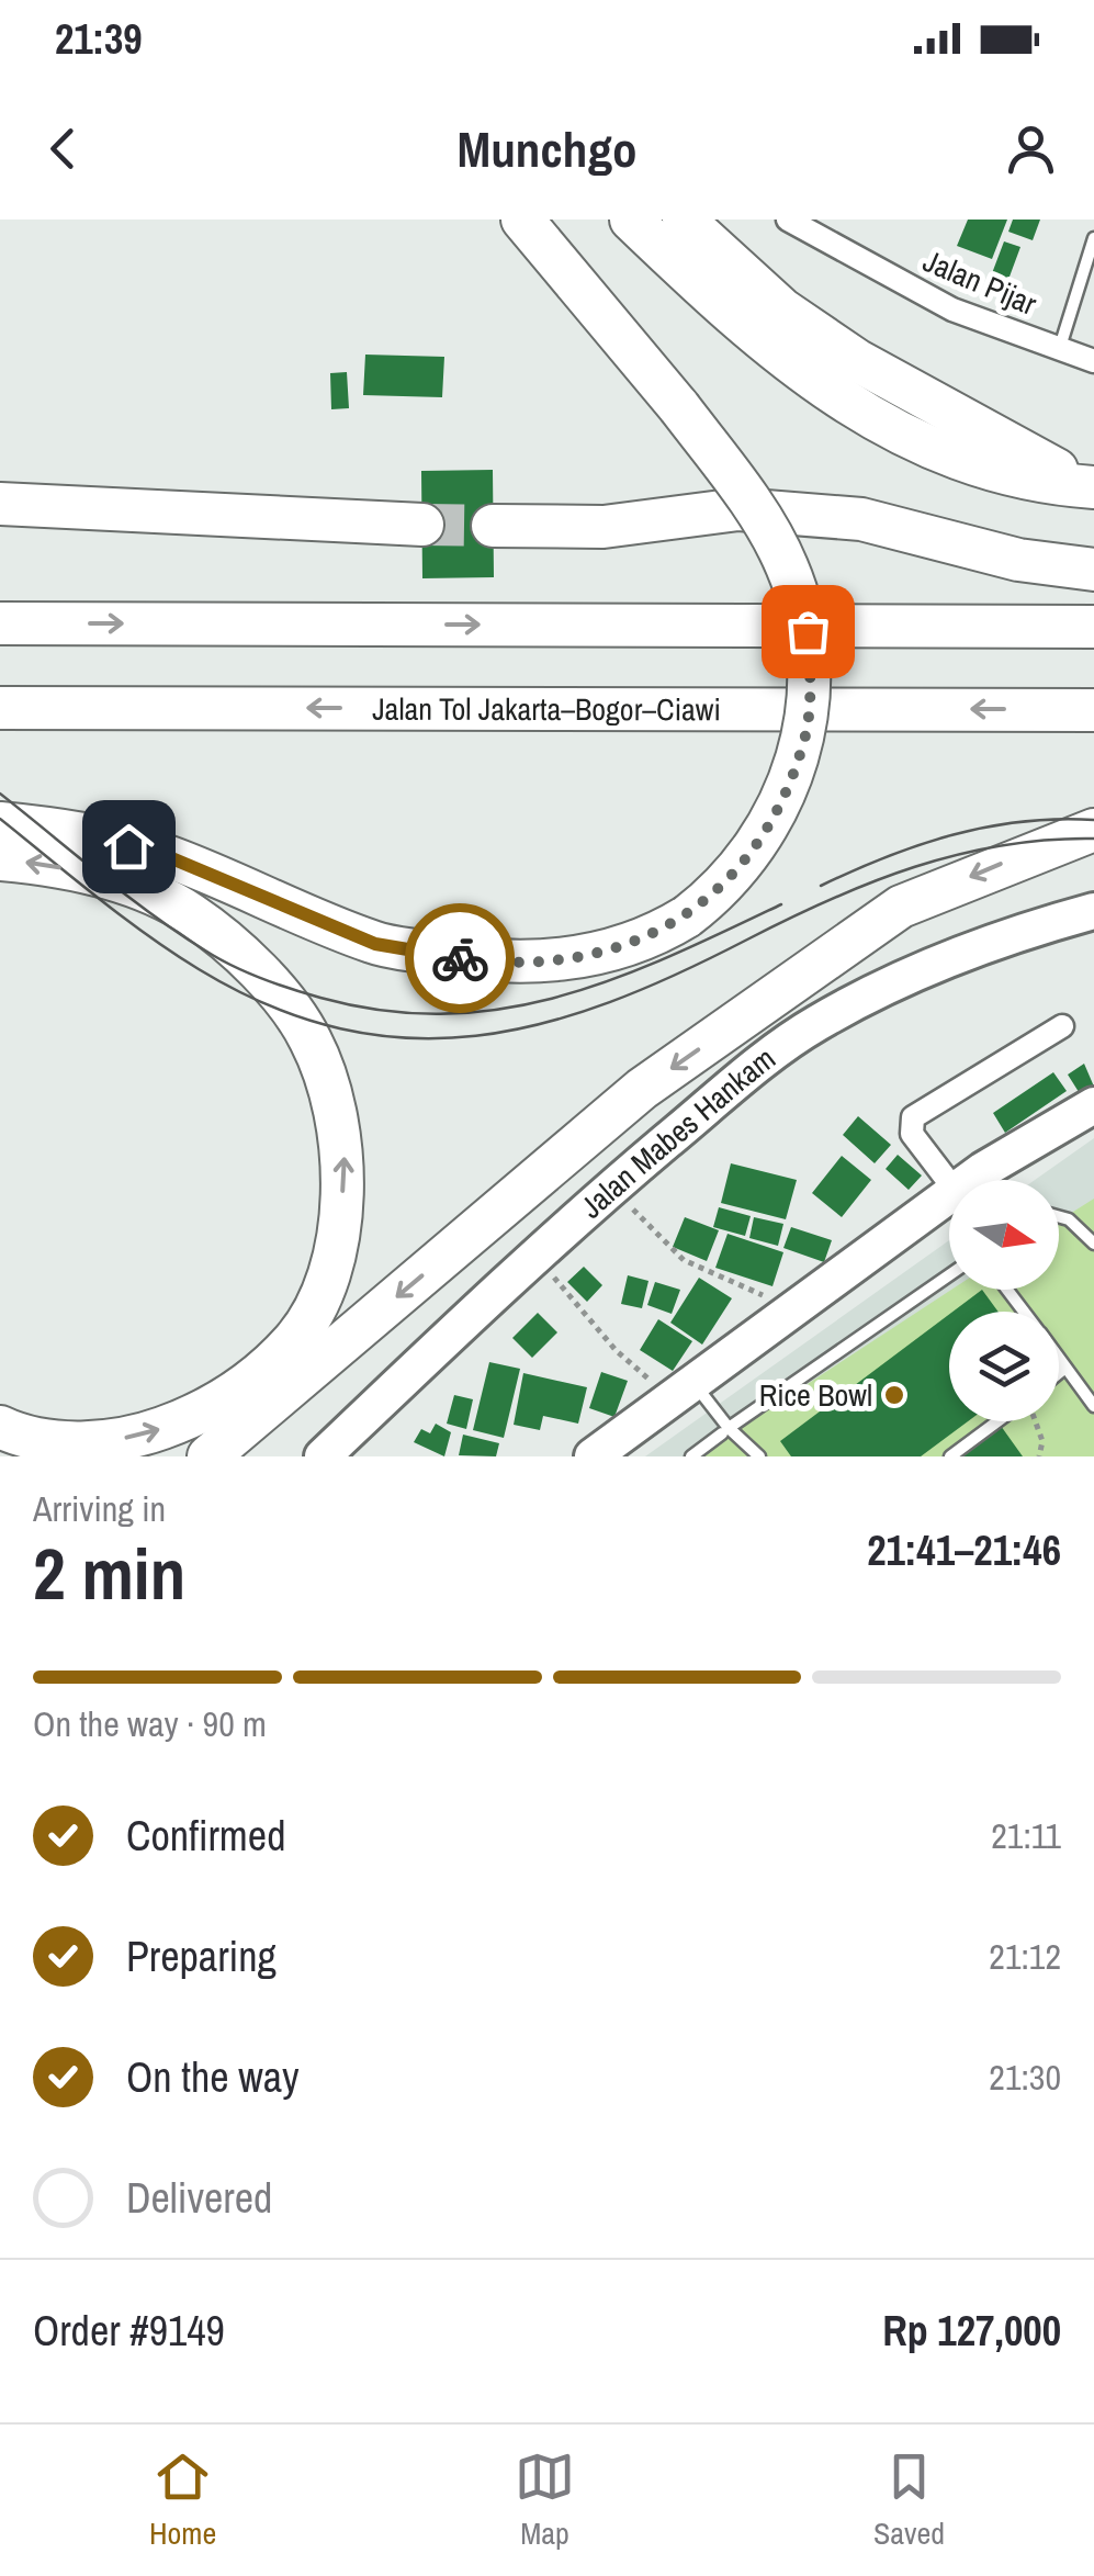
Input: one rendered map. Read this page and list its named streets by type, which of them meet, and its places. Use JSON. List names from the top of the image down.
{
  "streets": {
    "highway": ["Jalan Tol Jakarta–Bogor–Ciawi"],
    "main road": ["Jalan Mabes Hankam"],
    "street": ["Jalan Pijar"]
  },
  "places": ["Rice Bowl"],
  "north": "right",
  "page": {
    "status": "21:39",
    "header": "Munchgo",
    "heading": ["2 min", "Arriving in", "21:41–21:46"],
    "panel": ["Order #9149", "Rp 127,000"],
    "bar": "On the way · 90 m",
    "list": [
      ["Confirmed", "21:11"],
      ["Preparing", "21:12"],
      ["On the way", "21:30"],
      "Delivered"
    ],
    "tabs": ["Home", "Map", "Saved"]
  }
}
